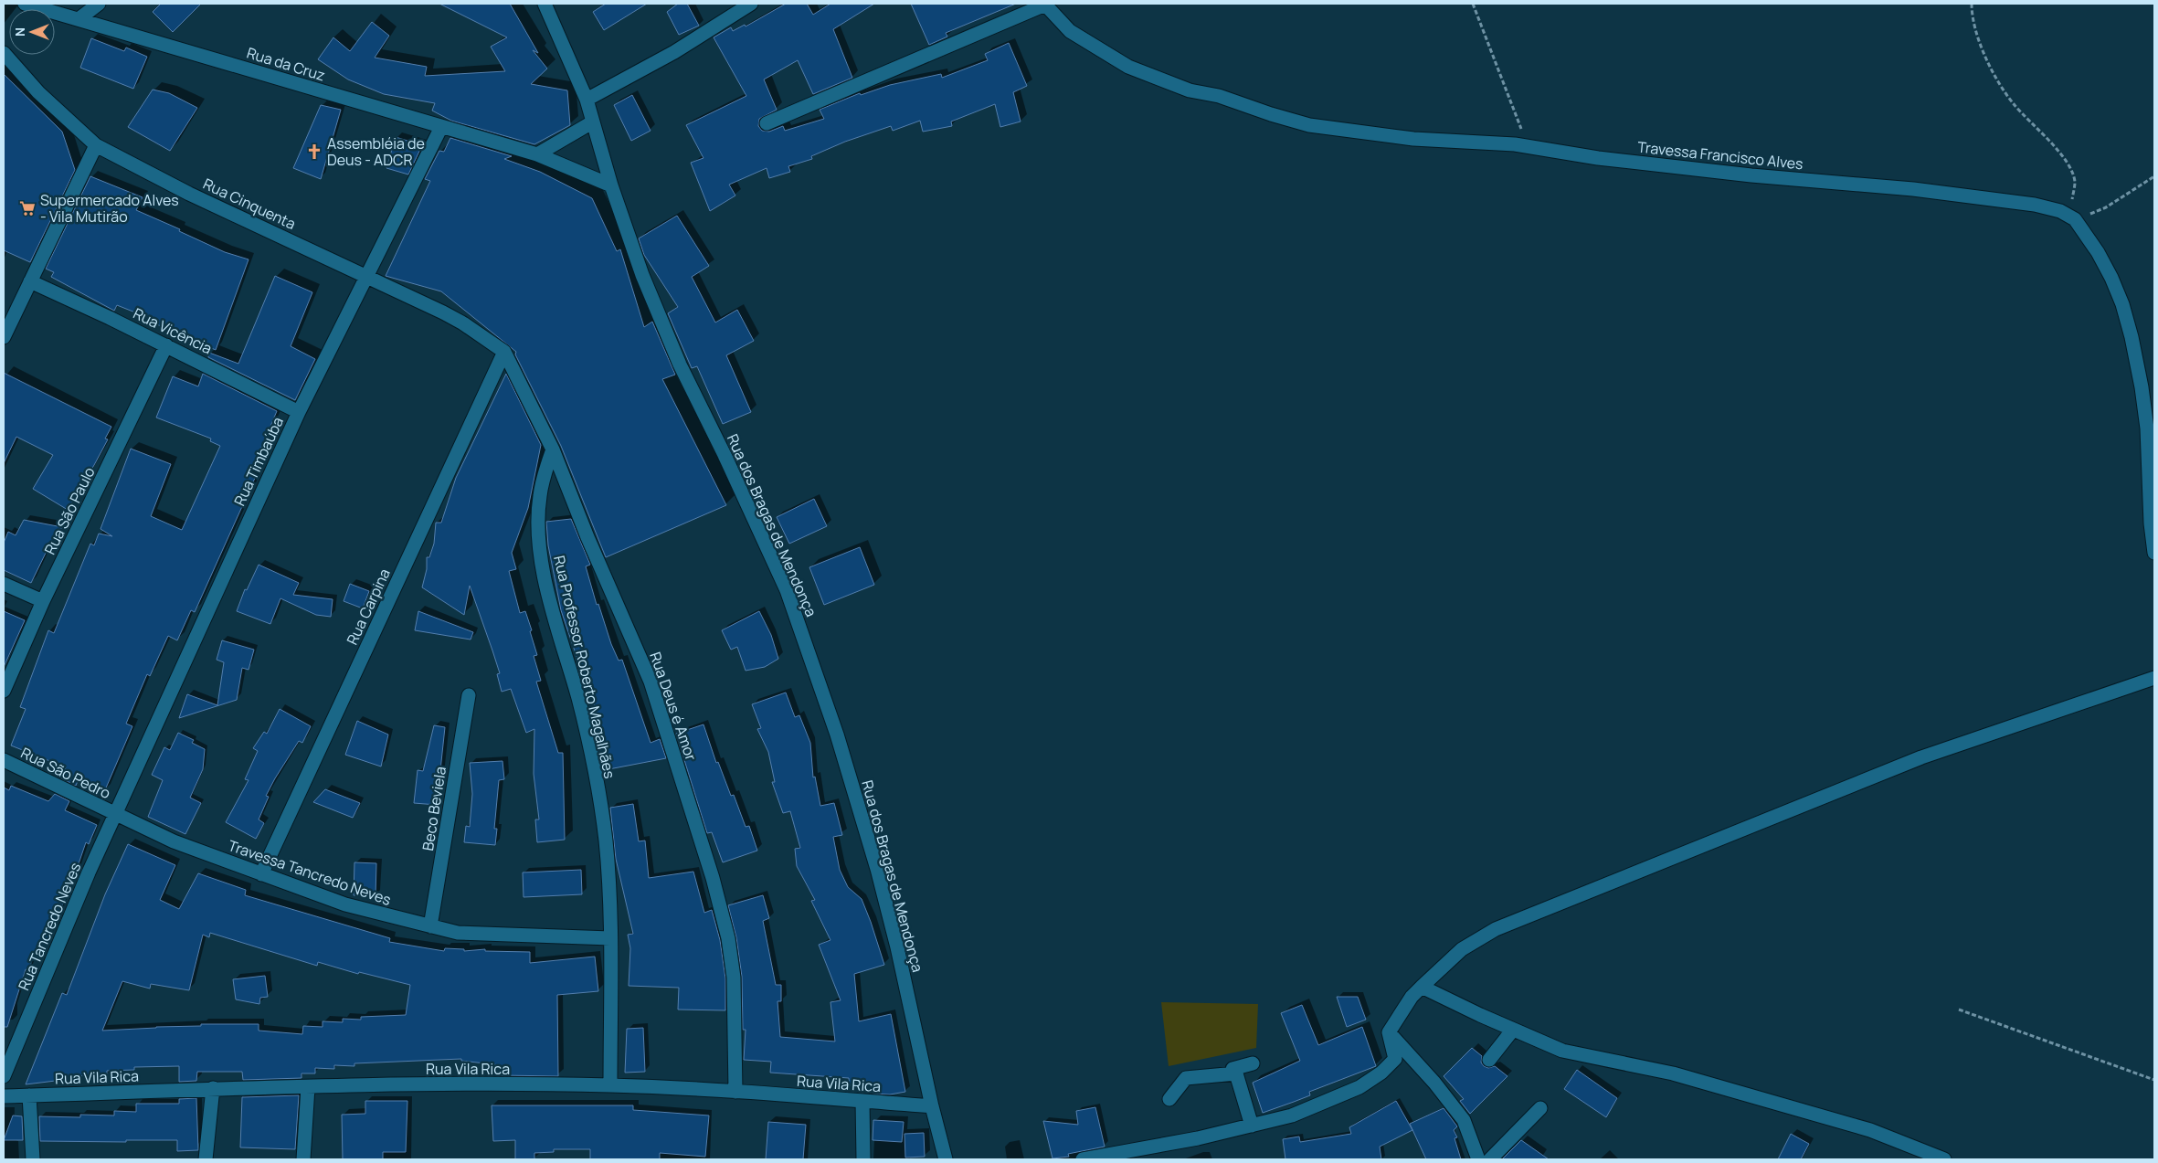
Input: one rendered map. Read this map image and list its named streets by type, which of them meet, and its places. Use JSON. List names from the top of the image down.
{
  "streets": {
    "street": [
      "Rua da Cruz",
      "Travessa Francisco Alves",
      "Rua Cinquenta",
      "Rua Vicência",
      "Rua Timbaúba",
      "Rua São Paulo",
      "Rua dos Bragas de Mendonça",
      "Rua Carpina",
      "Rua Professor Roberto Magalhães",
      "Rua Deus é Amor",
      "Rua São Pedro",
      "Beco Beviela",
      "Travessa Tancredo Neves",
      "Rua Tancredo Neves",
      "Rua Vila Rica"
    ]
  },
  "crossings": [
    ["Rua da Cruz", "Rua Timbaúba"],
    ["Rua da Cruz", "Rua dos Bragas de Mendonça"],
    ["Rua Cinquenta", "Rua Timbaúba"],
    ["Rua Cinquenta", "Rua Carpina"],
    ["Rua Cinquenta", "Rua Deus é Amor"],
    ["Rua Vicência", "Rua Timbaúba"],
    ["Rua Vicência", "Rua São Paulo"],
    ["Rua Timbaúba", "Rua São Pedro"],
    ["Rua Timbaúba", "Travessa Tancredo Neves"],
    ["Rua Timbaúba", "Rua Tancredo Neves"],
    ["Rua dos Bragas de Mendonça", "Rua Vila Rica"],
    ["Rua Carpina", "Rua Deus é Amor"],
    ["Rua Carpina", "Travessa Tancredo Neves"],
    ["Rua Professor Roberto Magalhães", "Rua Deus é Amor"],
    ["Rua Professor Roberto Magalhães", "Travessa Tancredo Neves"],
    ["Rua Professor Roberto Magalhães", "Rua Vila Rica"],
    ["Rua Deus é Amor", "Rua Vila Rica"],
    ["Rua São Pedro", "Travessa Tancredo Neves"],
    ["Rua São Pedro", "Rua Tancredo Neves"],
    ["Beco Beviela", "Travessa Tancredo Neves"],
    ["Travessa Tancredo Neves", "Rua Tancredo Neves"]
  ],
  "places": {
    "church": ["Assembléia de Deus - ADCR"],
    "supermarket": ["Supermercado Alves - Vila Mutirão"]
  },
  "north": "left"
}
